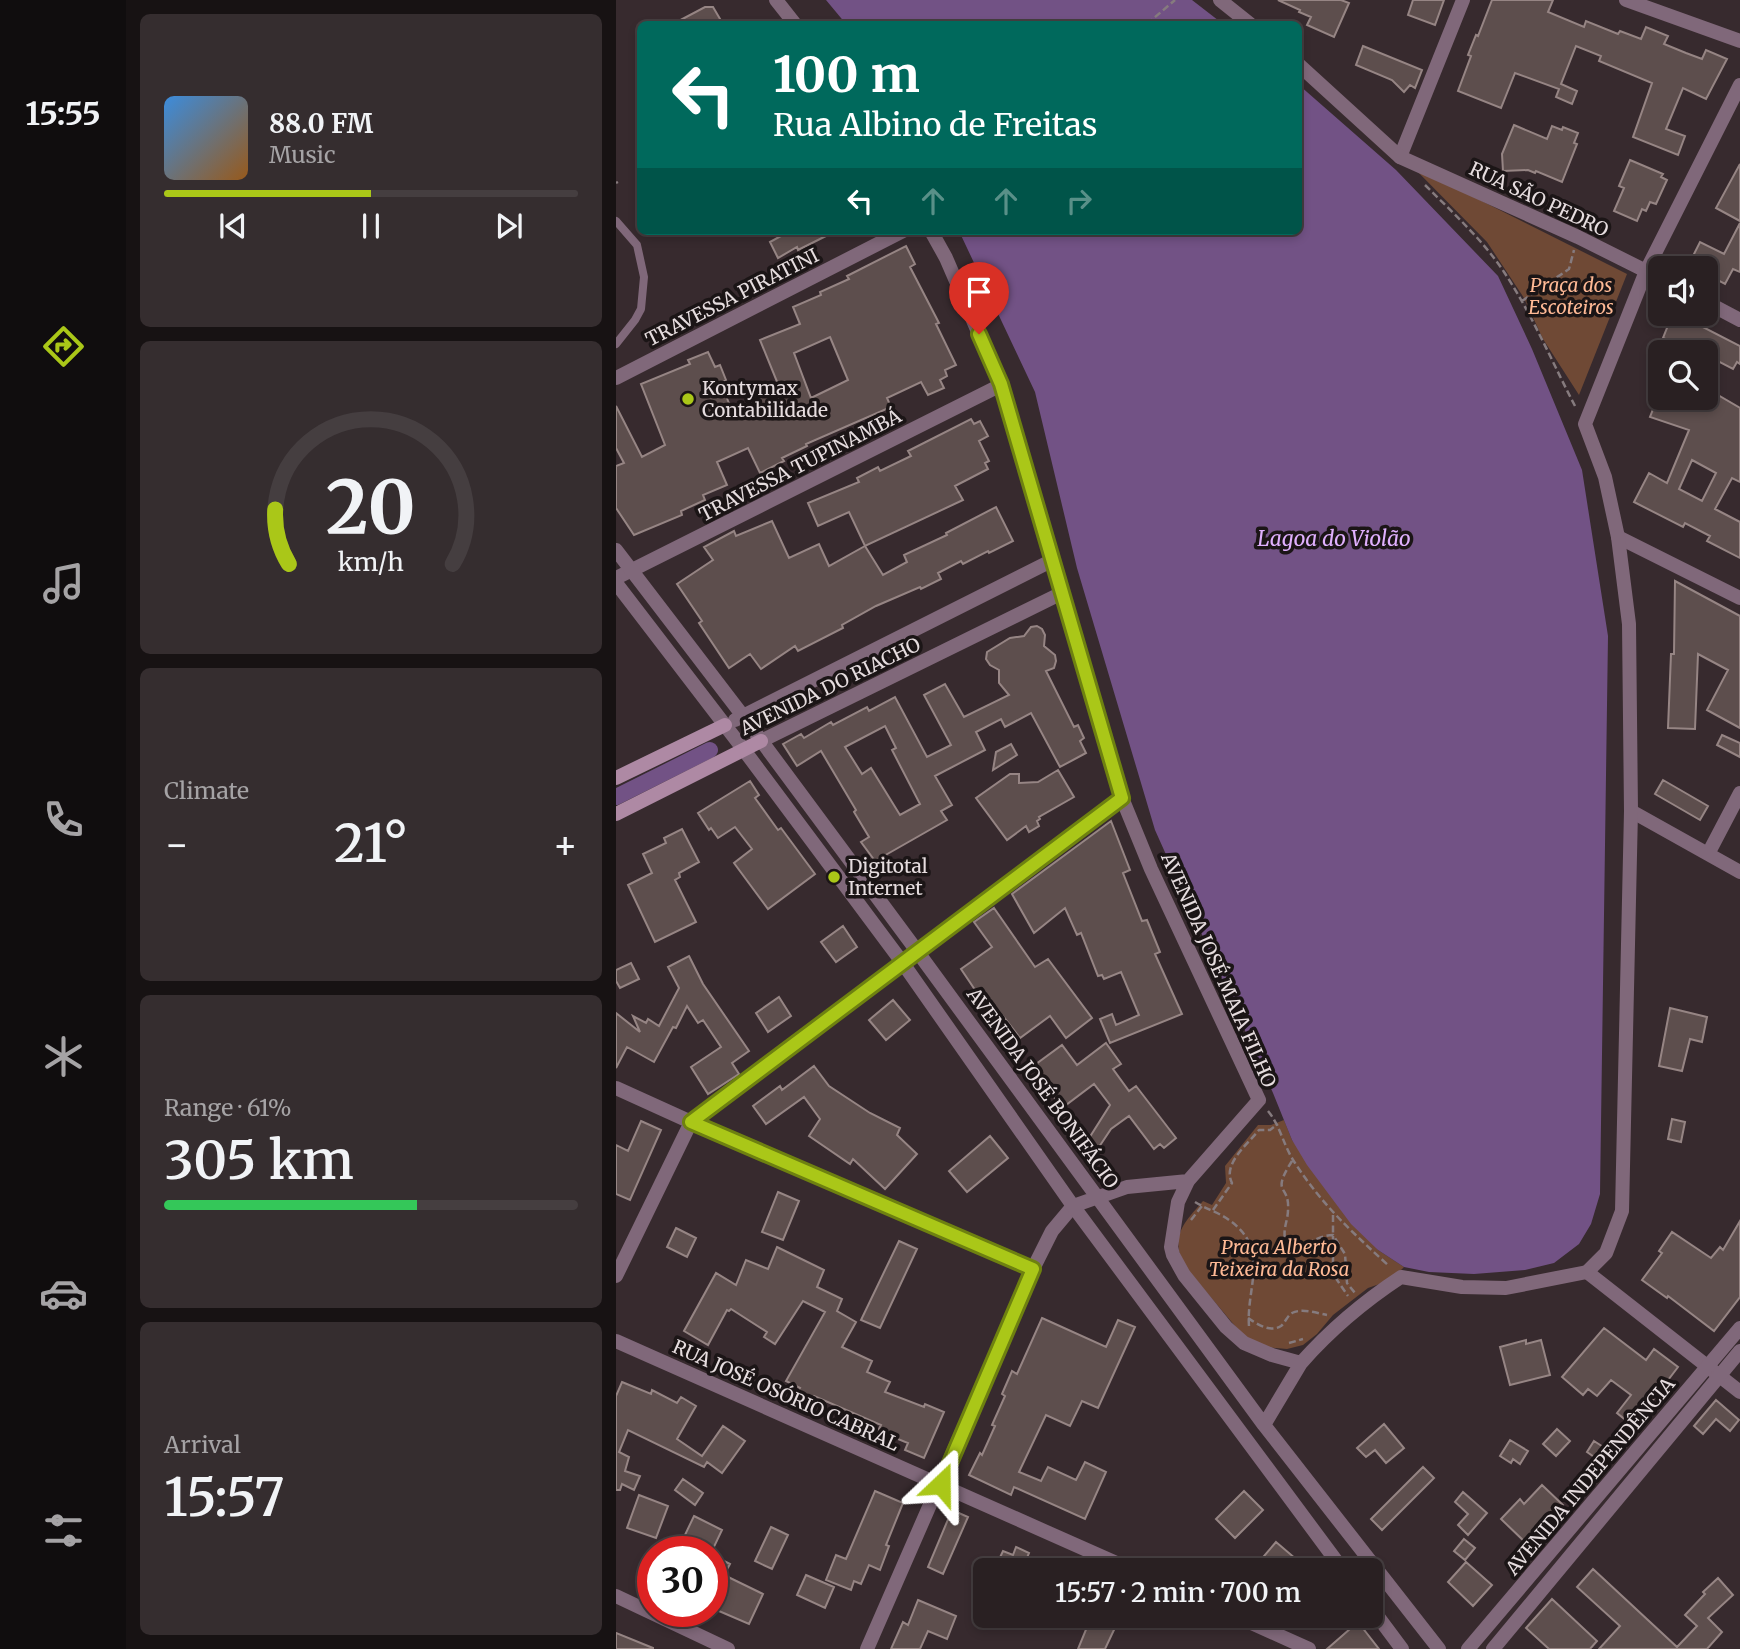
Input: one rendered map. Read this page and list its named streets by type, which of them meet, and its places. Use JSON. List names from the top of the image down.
{
  "streets": {
    "main road": ["AVENIDA DO RIACHO"],
    "street": [
      "RUA SÃO PEDRO",
      "TRAVESSA PIRATINI",
      "TRAVESSA TUPINAMBÁ",
      "AVENIDA JOSÉ MAIA FILHO",
      "AVENIDA JOSÉ BONIFÁCIO",
      "RUA JOSÉ OSÓRIO CABRAL",
      "AVENIDA INDEPENDÊNCIA"
    ]
  },
  "crossings": [
    ["TRAVESSA TUPINAMBÁ", "AVENIDA JOSÉ MAIA FILHO"],
    ["TRAVESSA TUPINAMBÁ", "AVENIDA JOSÉ BONIFÁCIO"],
    ["AVENIDA DO RIACHO", "AVENIDA JOSÉ MAIA FILHO"],
    ["AVENIDA DO RIACHO", "AVENIDA JOSÉ BONIFÁCIO"]
  ],
  "water": ["Lagoa do Violão"],
  "parks": ["Praça dos Escoteiros", "Praça Alberto Teixeira da Rosa"],
  "places": ["Kontymax Contabilidade", "Digitotal Internet"],
  "page": {
    "tabs": "15:55",
    "turn": ["100 m", "Rua Albino de Freitas"],
    "song": ["88.0 FM", "Music"],
    "tile": [
      "Climate",
      ["Range · 61%", "305 km"],
      ["Arrival", "15:57"]
    ],
    "heat": ["−", "21°", "+"],
    "limit": "30",
    "trip": "15:57 · 2 min · 700 m",
    "gauge": ["20", "km/h"]
  }
}
